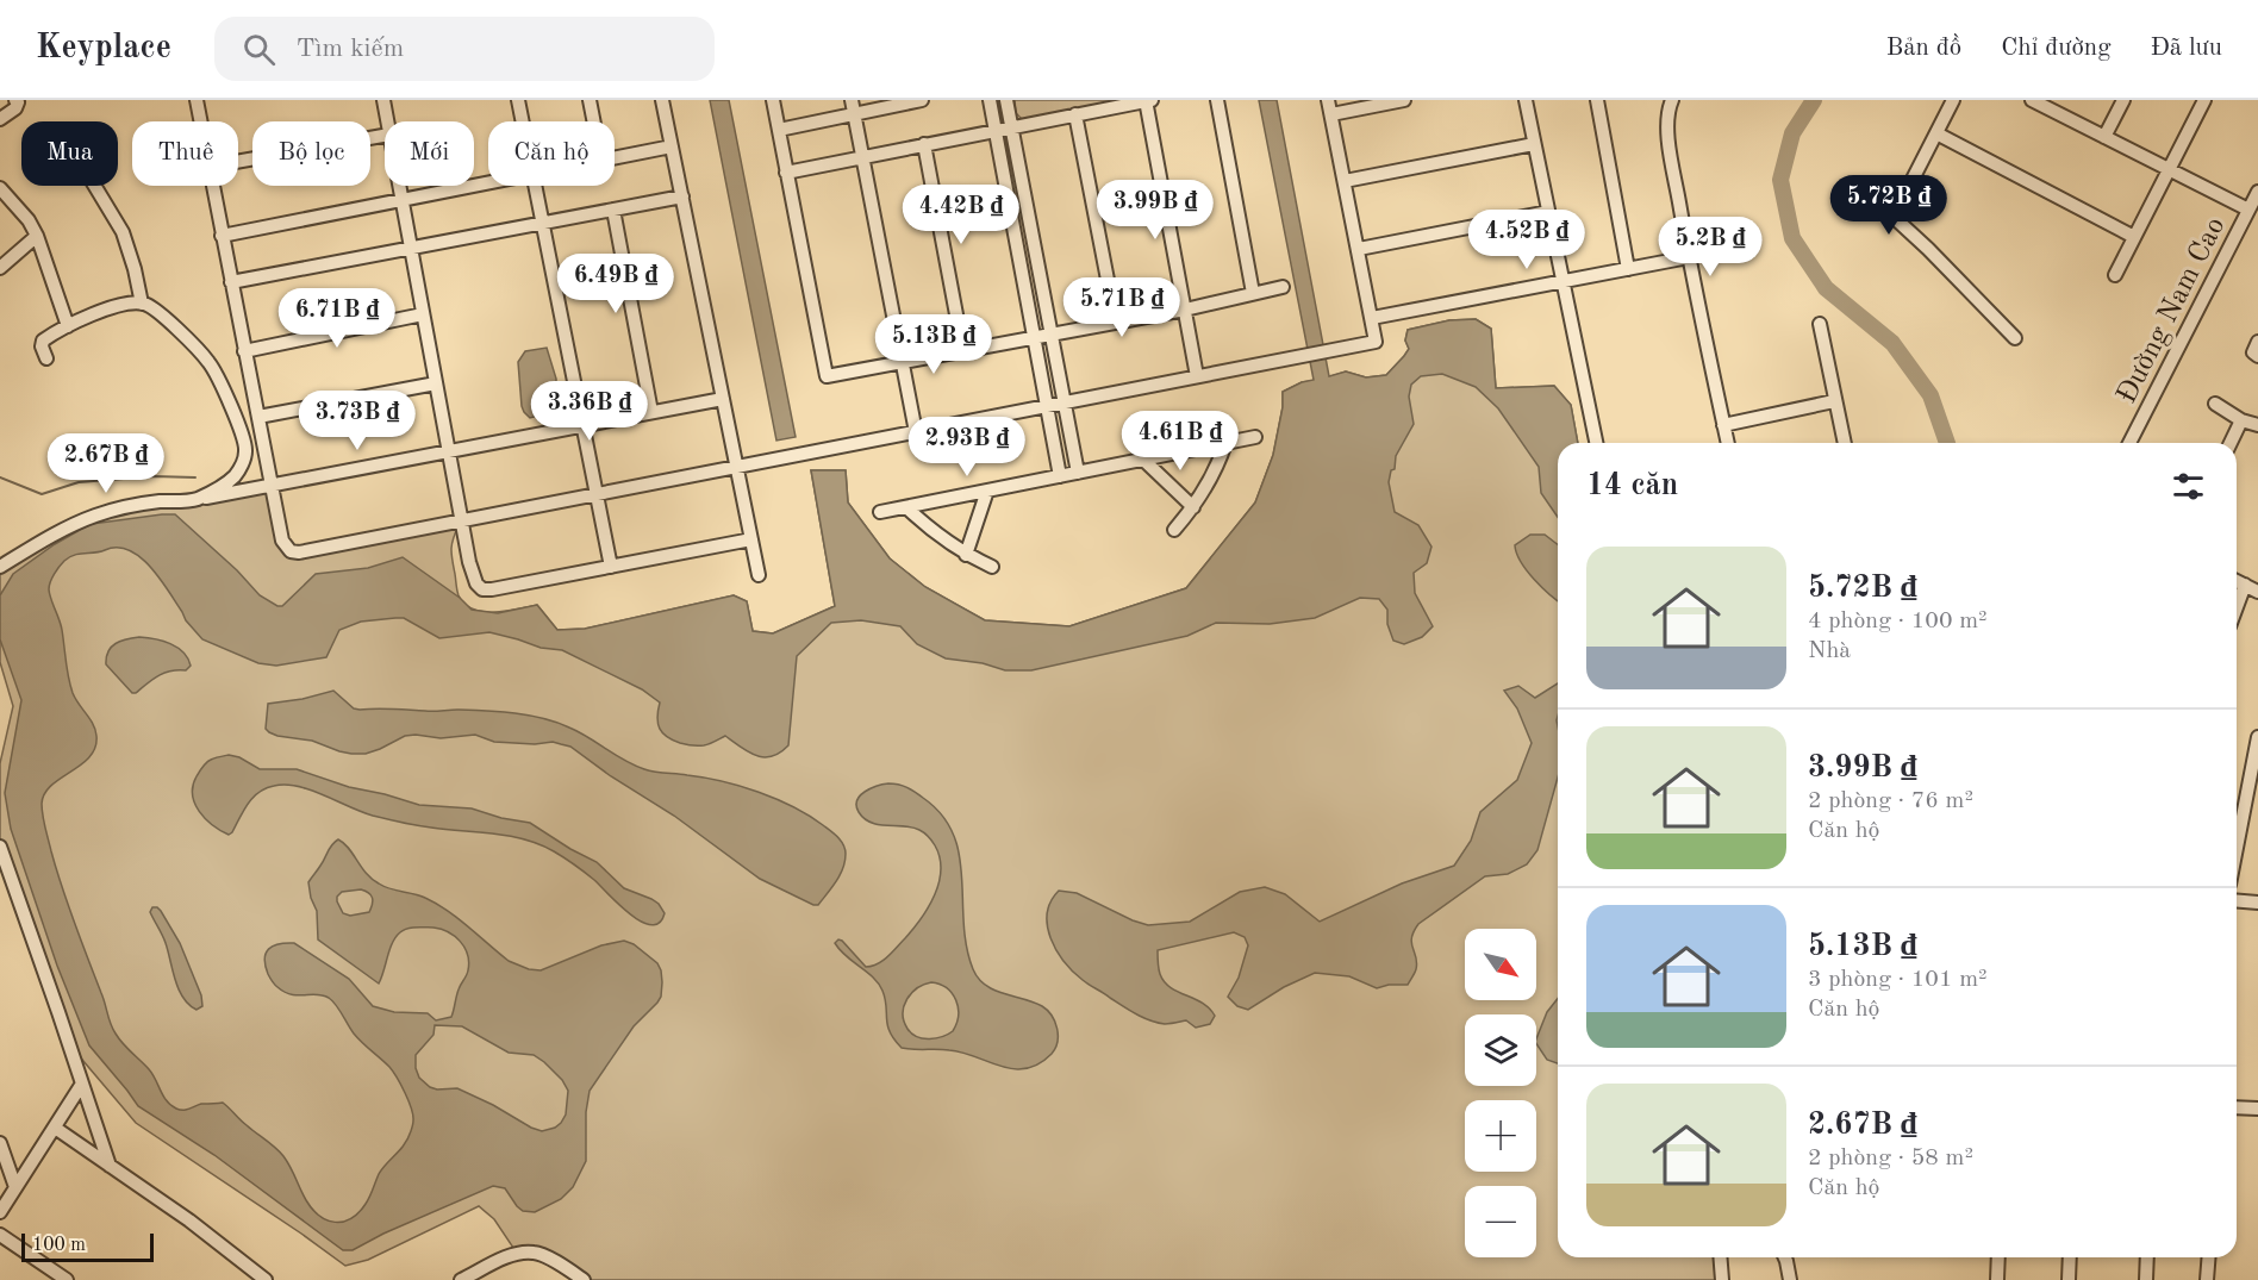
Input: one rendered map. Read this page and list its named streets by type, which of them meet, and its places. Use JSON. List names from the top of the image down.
{
  "streets": {
    "street": ["Đường Nam Cao"]
  },
  "scale_bar": "100 m",
  "north": "bottom right",
  "page": {
    "header": "Keyplace",
    "search": "Tìm kiếm",
    "nav": ["Bản đồ", "Chỉ đường", "Đã lưu"],
    "chip": [
      "Mua",
      "Thuê",
      "Bộ lọc",
      "Mới",
      "Căn hộ"
    ],
    "price": [
      "5.72B ₫",
      "3.99B ₫",
      "4.42B ₫",
      "4.52B ₫",
      "5.2B ₫",
      "6.49B ₫",
      "5.71B ₫",
      "6.71B ₫",
      "5.13B ₫",
      "3.36B ₫",
      "3.73B ₫",
      "4.61B ₫",
      "2.93B ₫",
      "2.67B ₫"
    ],
    "heading": "14 căn",
    "list": [
      {
        "name": "5.72B ₫",
        "note": "4 phòng · 100 m² · Nhà"
      },
      {
        "name": "3.99B ₫",
        "note": "2 phòng · 76 m² · Căn hộ"
      },
      {
        "name": "5.13B ₫",
        "note": "3 phòng · 101 m² · Căn hộ"
      },
      {
        "name": "2.67B ₫",
        "note": "2 phòng · 58 m² · Căn hộ"
      }
    ],
    "map_buttons": ["+", "−"],
    "scale": "100 m"
  }
}
